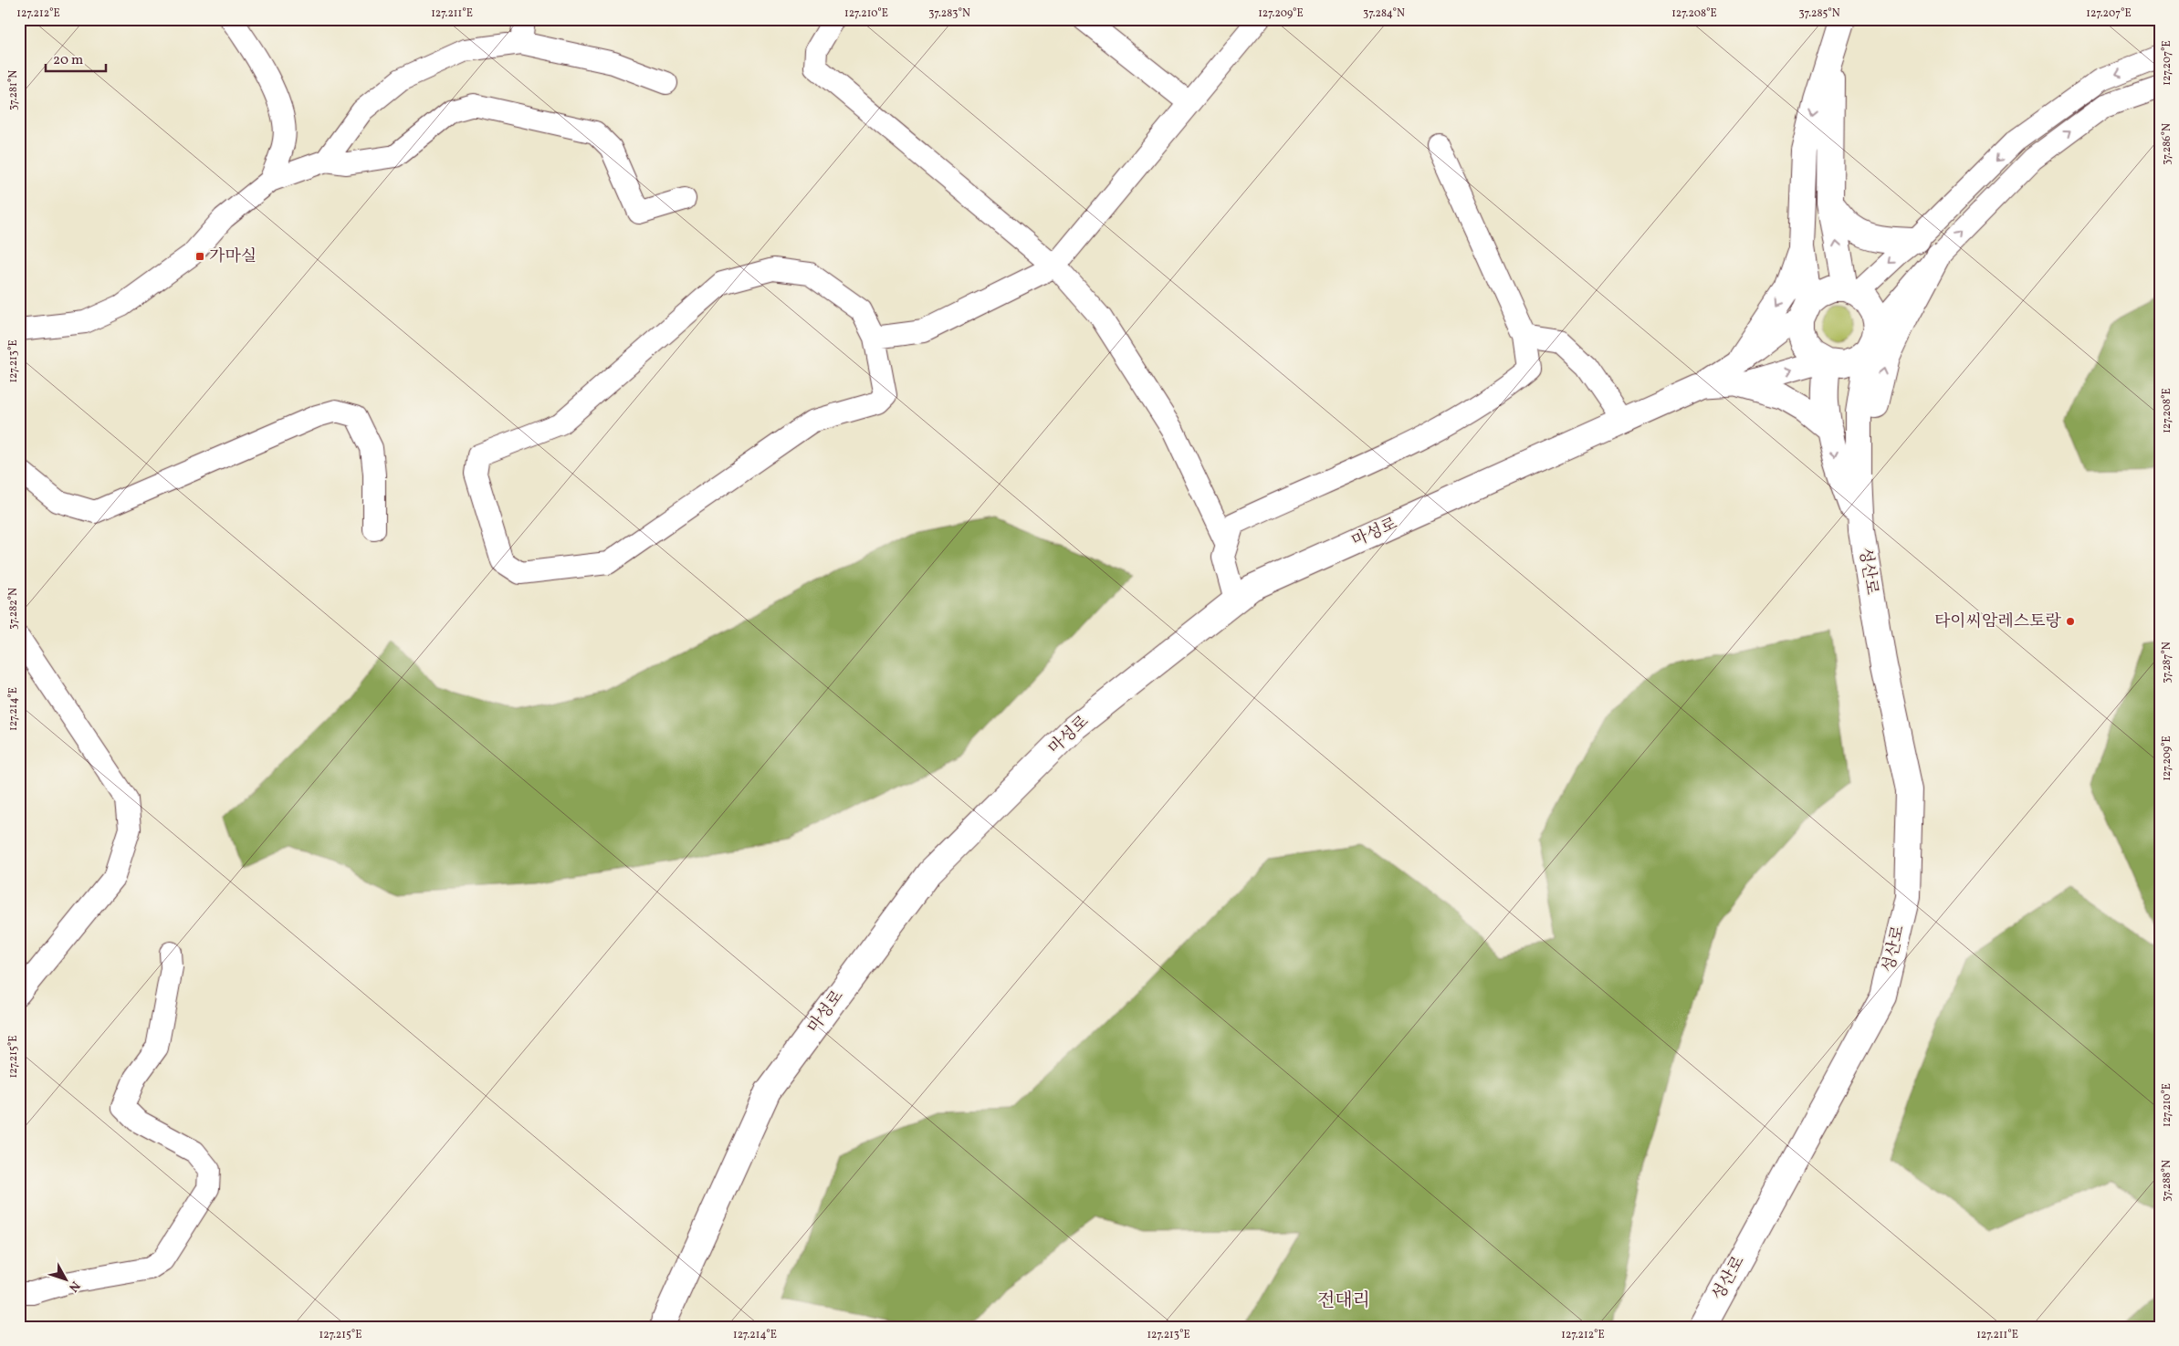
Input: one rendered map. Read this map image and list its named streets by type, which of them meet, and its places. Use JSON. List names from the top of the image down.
{
  "streets": {
    "main road": ["마성로", "성산로"]
  },
  "districts": ["전대리"],
  "places": {
    "transit": ["가마실"],
    "other": ["타이씨암레스토랑"]
  },
  "scale_bar": "20 m",
  "north": "bottom right",
  "coordinates": [
    "127.212°E",
    "127.211°E",
    "127.210°E",
    "37.283°N",
    "127.209°E",
    "37.284°N",
    "127.208°E",
    "37.285°N",
    "127.207°E",
    "37.281°N",
    "37.286°N",
    "127.213°E",
    "37.282°N",
    "37.287°N",
    "127.214°E",
    "127.215°E",
    "37.288°N"
  ]
}
